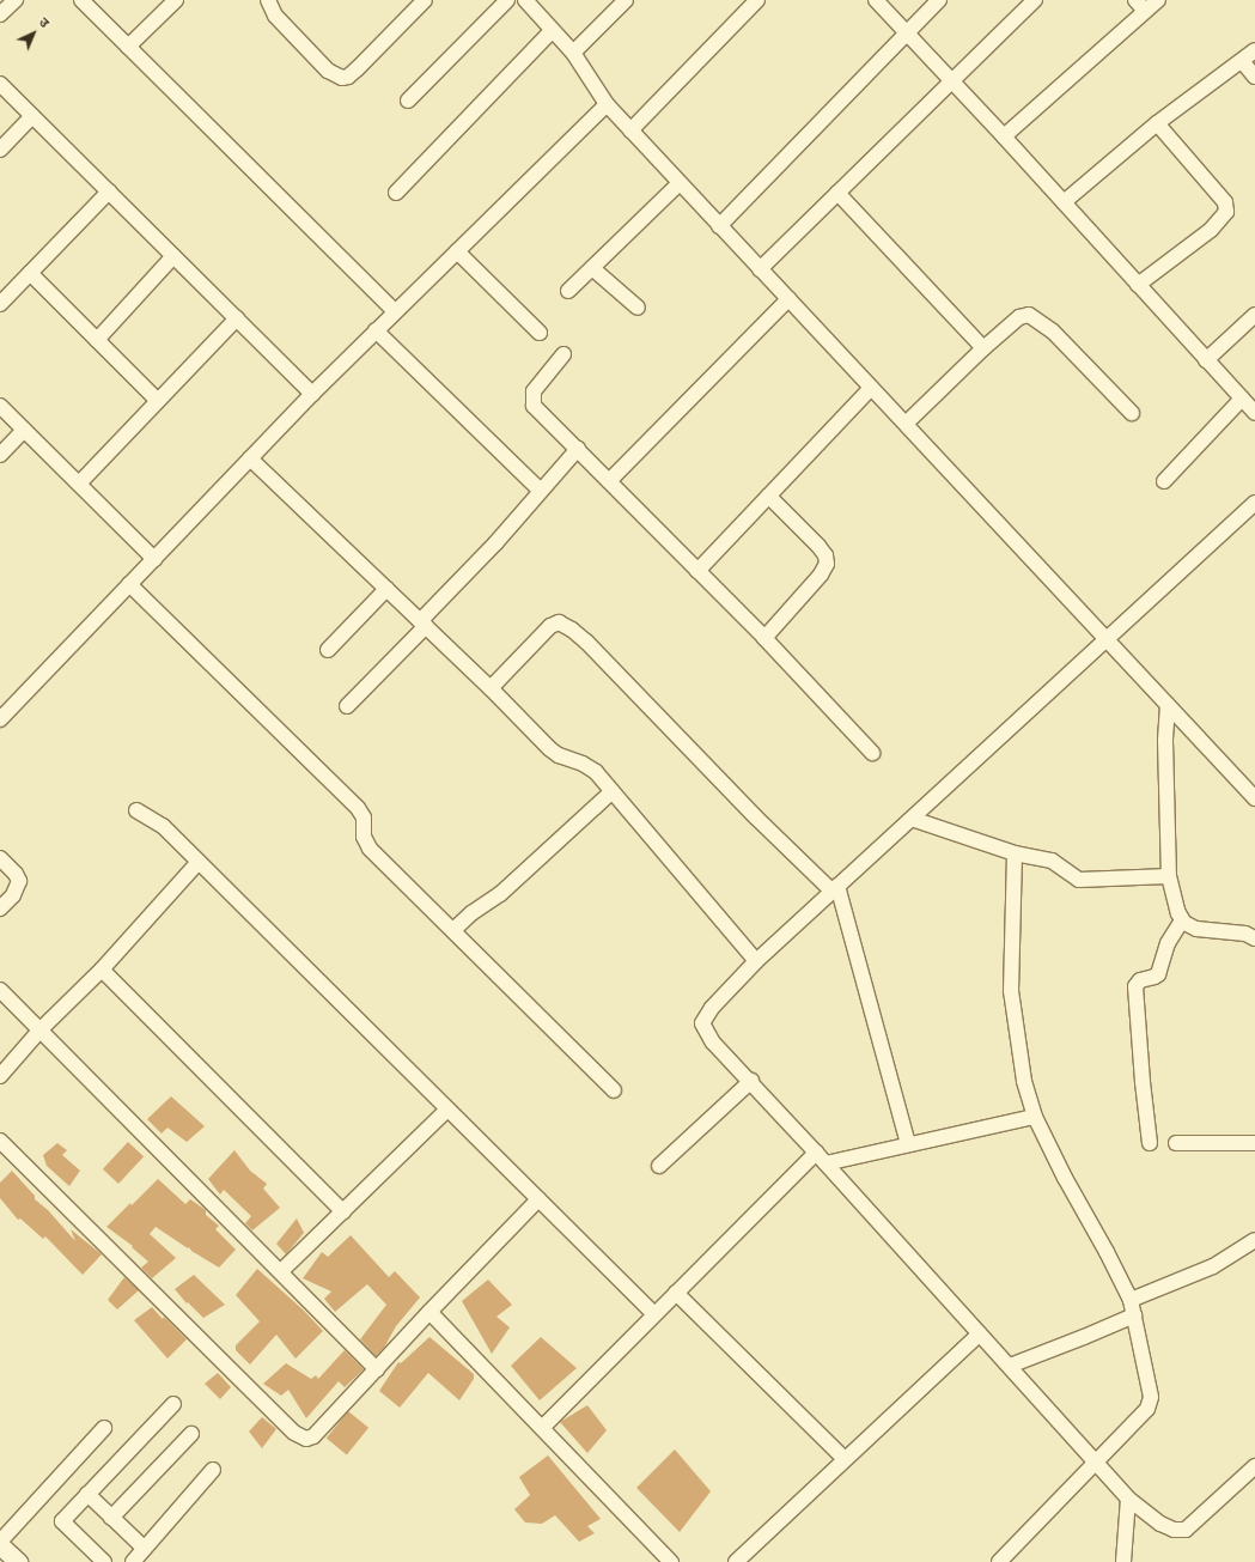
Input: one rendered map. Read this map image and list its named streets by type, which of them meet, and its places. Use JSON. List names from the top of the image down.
{
  "north": "top right"
}
